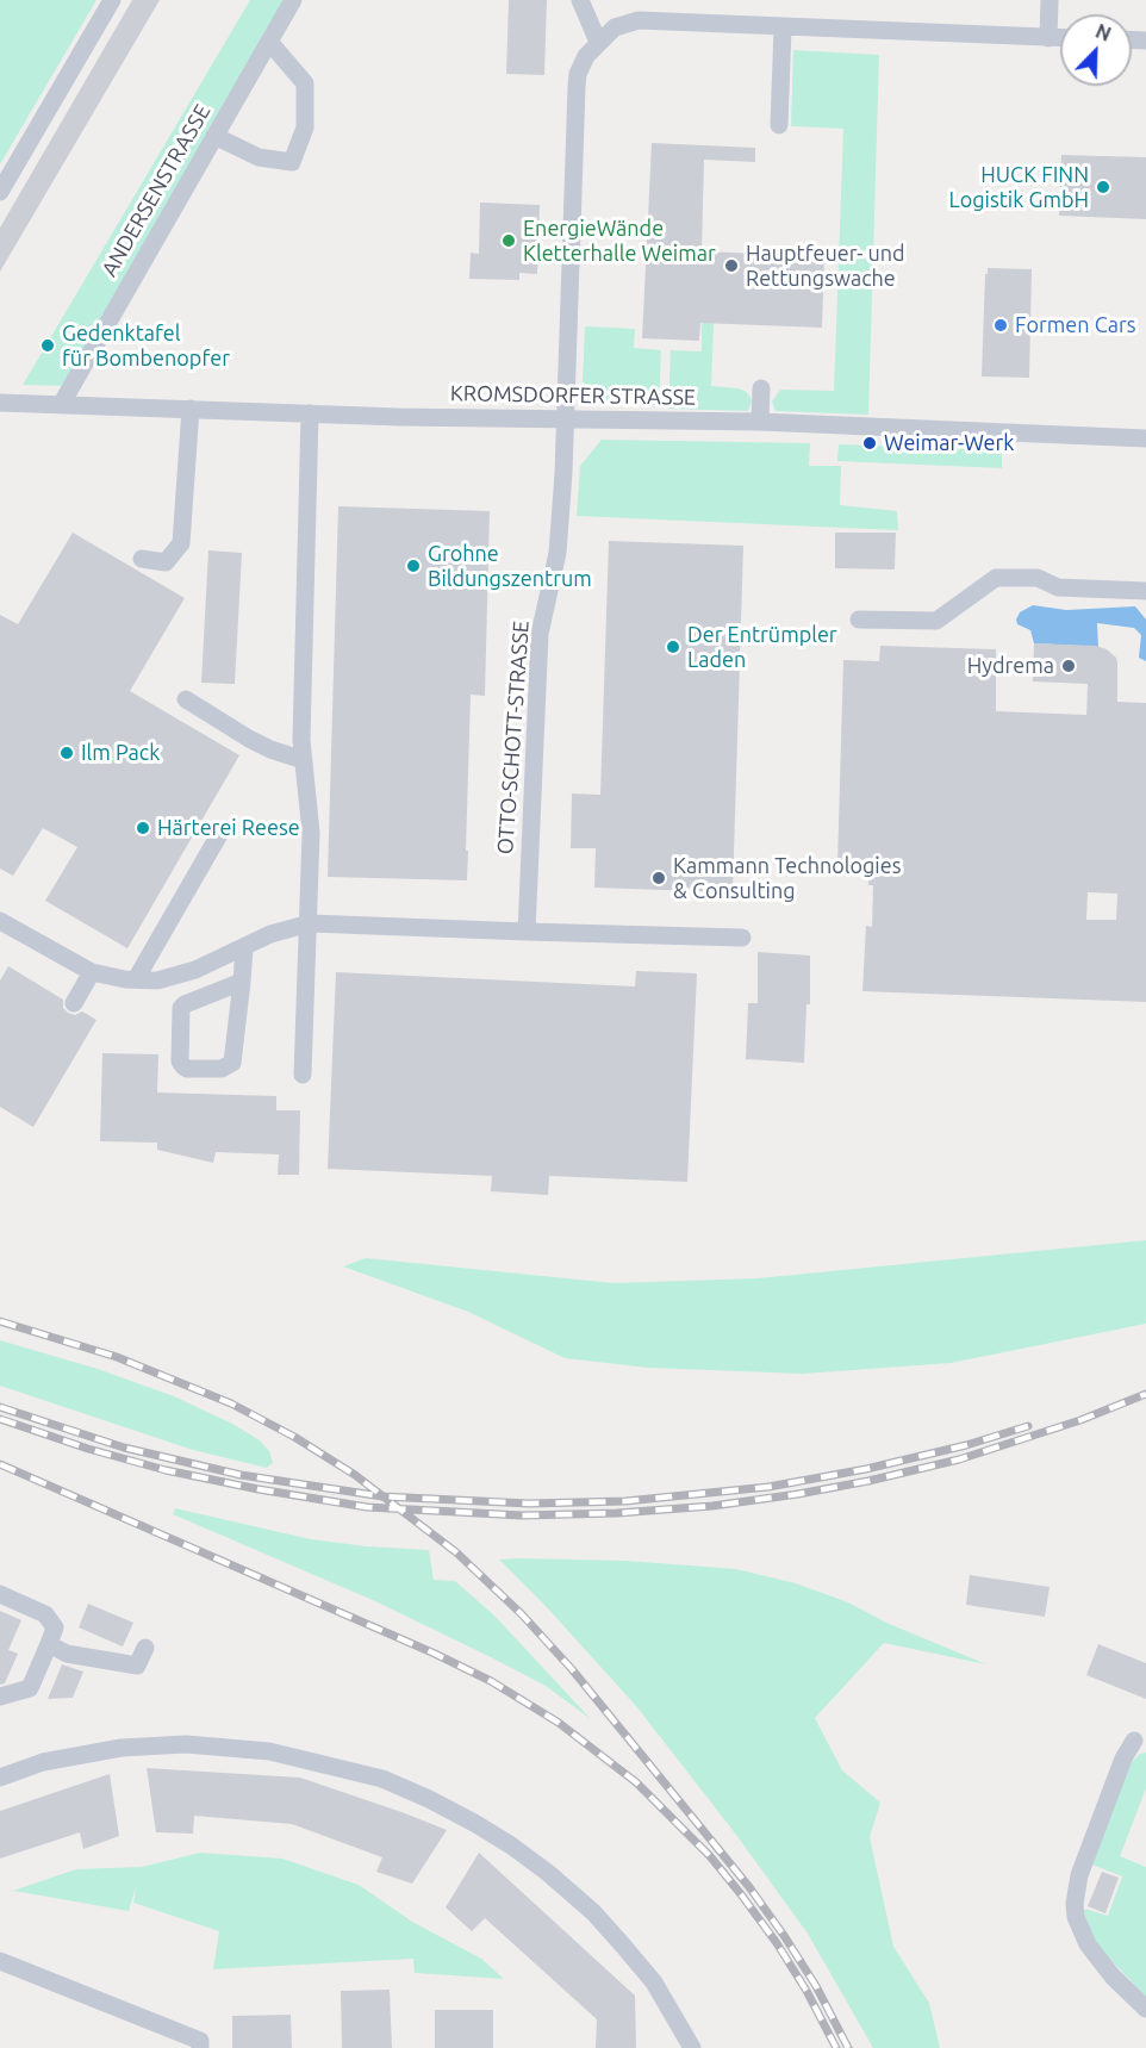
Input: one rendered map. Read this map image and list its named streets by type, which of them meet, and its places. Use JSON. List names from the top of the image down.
{
  "streets": {
    "street": ["ANDERSENSTRASSE", "KROMSDORFER STRASSE", "OTTO-SCHOTT-STRASSE"]
  },
  "crossings": [
    ["ANDERSENSTRASSE", "KROMSDORFER STRASSE"],
    ["KROMSDORFER STRASSE", "OTTO-SCHOTT-STRASSE"]
  ],
  "places": [
    "HUCK FINN Logistik GmbH",
    "EnergieWände Kletterhalle Weimar",
    "Hauptfeuer- und Rettungswache",
    "Formen Cars",
    "Gedenktafel für Bombenopfer",
    "Weimar-Werk",
    "Grohne Bildungszentrum",
    "Der Entrümpler Laden",
    "Hydrema",
    "Ilm Pack",
    "Härterei Reese",
    "Kammann Technologies & Consulting"
  ],
  "north": "top right"
}
